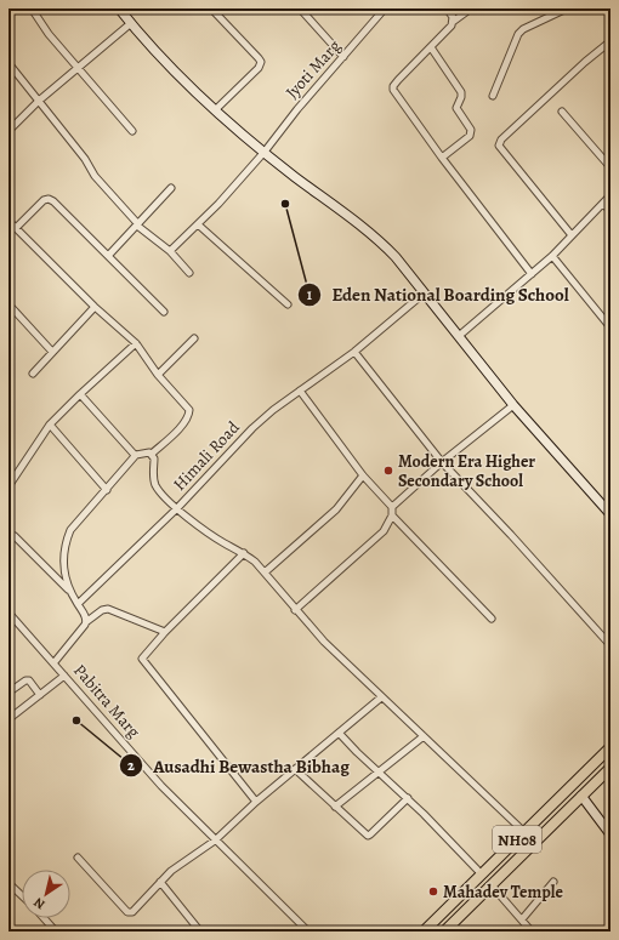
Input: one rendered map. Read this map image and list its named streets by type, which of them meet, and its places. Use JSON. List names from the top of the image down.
{
  "streets": {
    "main road": ["NH08"],
    "street": ["Jyoti Marg", "Himali Road", "Pabitra Marg"]
  },
  "places": [
    "Eden National Boarding School",
    "Modern Era Higher Secondary School",
    "Ausadhi Bewastha Bibhag",
    "Mahadev Temple"
  ],
  "north": "bottom left"
}
